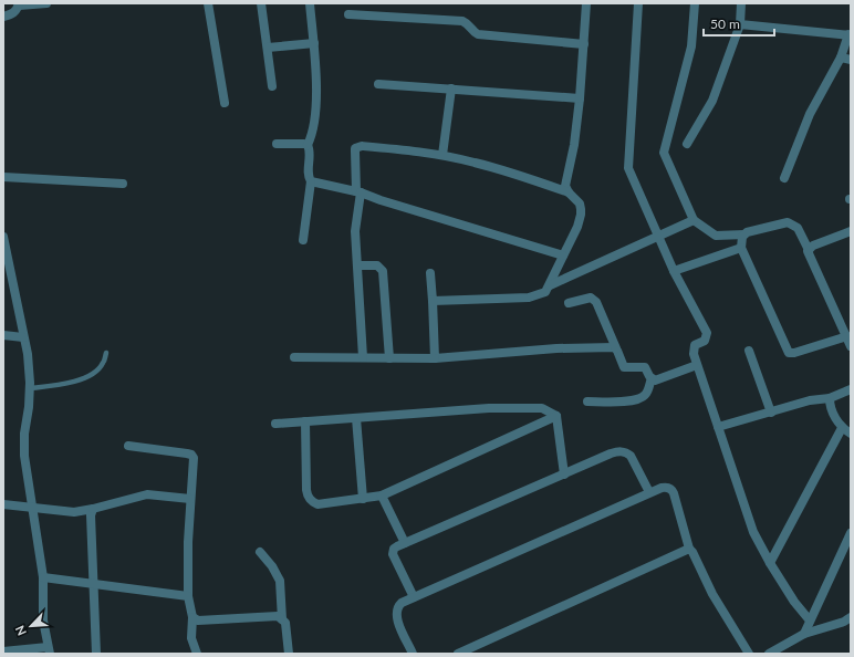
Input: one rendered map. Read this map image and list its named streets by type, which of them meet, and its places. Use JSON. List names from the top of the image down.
{
  "scale_bar": "50 m",
  "north": "bottom left"
}
